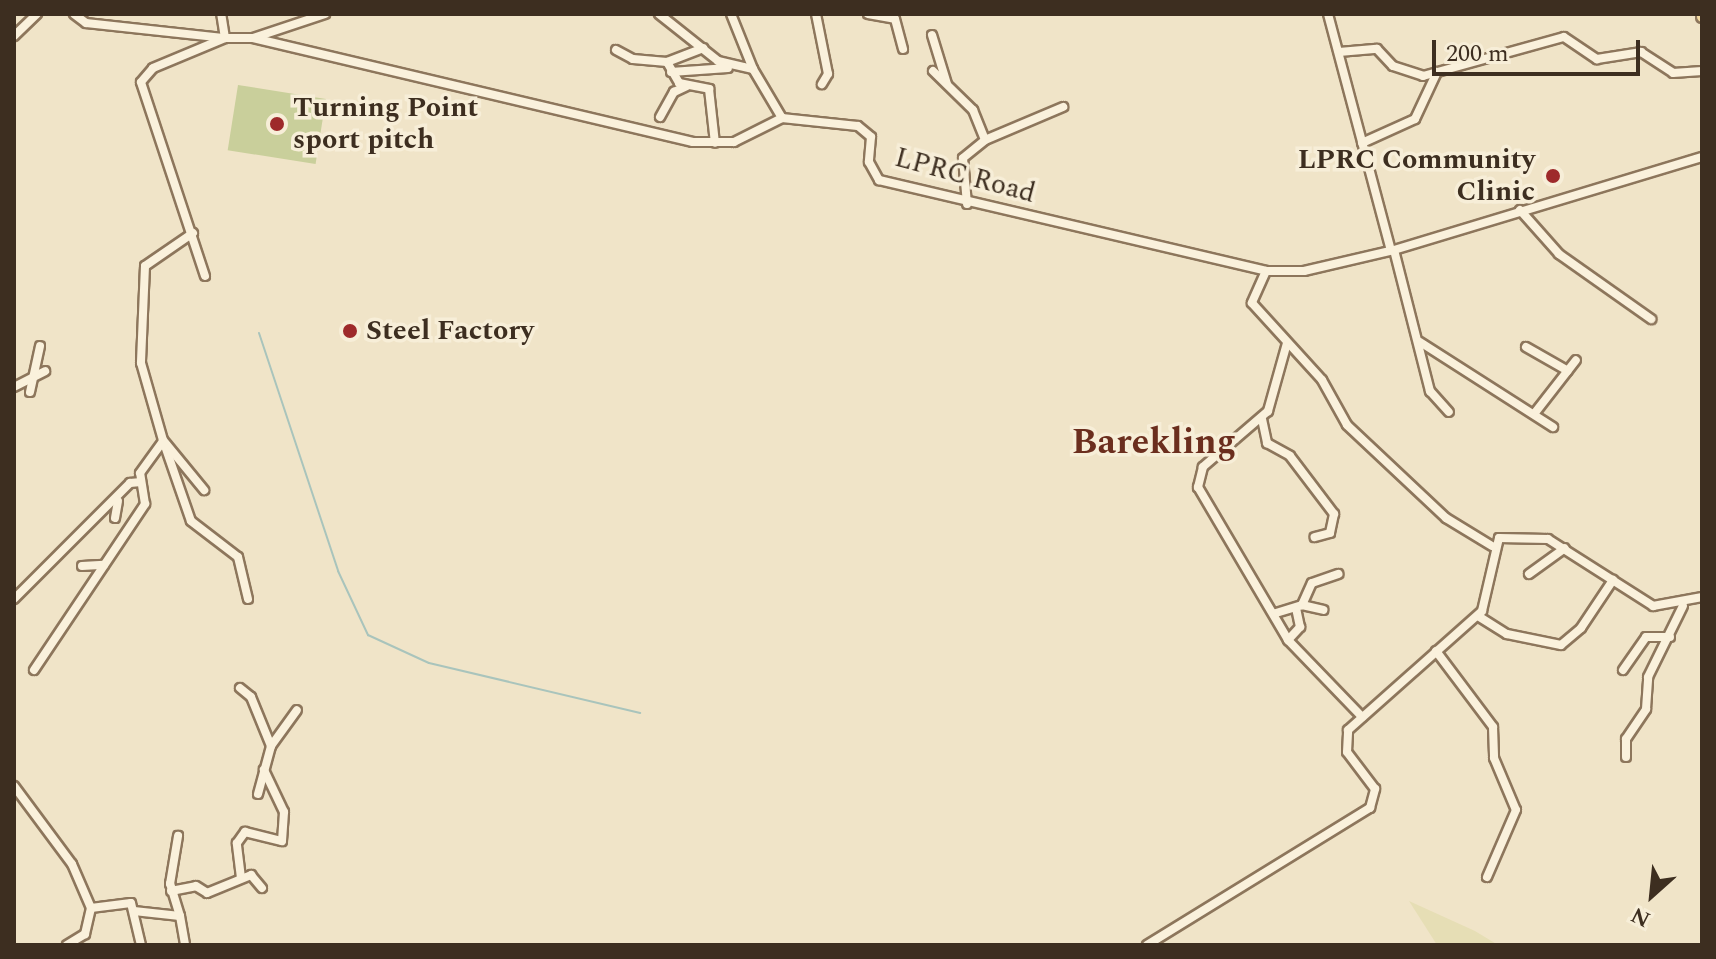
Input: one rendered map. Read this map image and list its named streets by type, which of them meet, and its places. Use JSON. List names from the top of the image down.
{
  "streets": {
    "street": ["LPRC Road"]
  },
  "districts": ["Barekling"],
  "places": ["Turning Point sport pitch", "LPRC Community Clinic", "Steel Factory"],
  "scale_bar": "200 m",
  "north": "bottom left"
}
